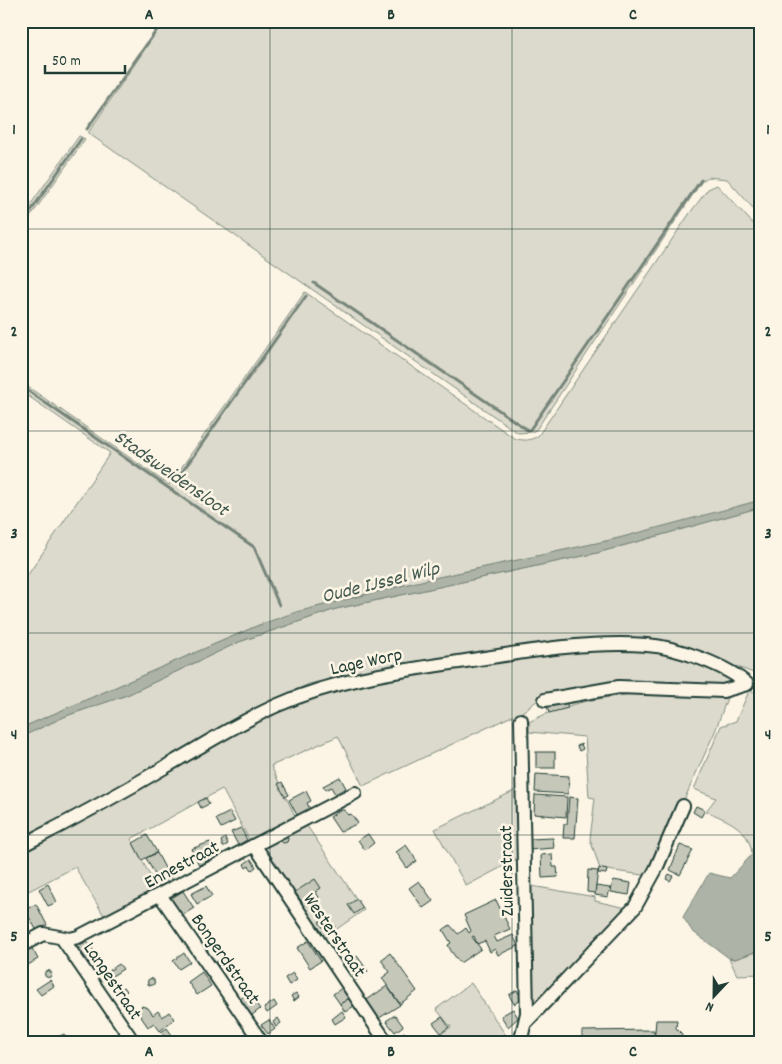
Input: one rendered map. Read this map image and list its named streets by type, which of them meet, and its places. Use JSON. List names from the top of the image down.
{
  "streets": {
    "street": [
      "Lage Worp",
      "Ennestraat",
      "Zuiderstraat",
      "Westerstraat",
      "Bongerdstraat",
      "Langestraat"
    ]
  },
  "crossings": [
    ["Ennestraat", "Westerstraat"],
    ["Ennestraat", "Bongerdstraat"],
    ["Ennestraat", "Langestraat"]
  ],
  "water": ["Stadsweidensloot", "Oude IJssel Wilp"],
  "scale_bar": "50 m",
  "north": "bottom",
  "grid": {
    "columns": ["A", "B", "C"],
    "rows": [
      "1",
      "2",
      "3",
      "4",
      "5"
    ]
  }
}
